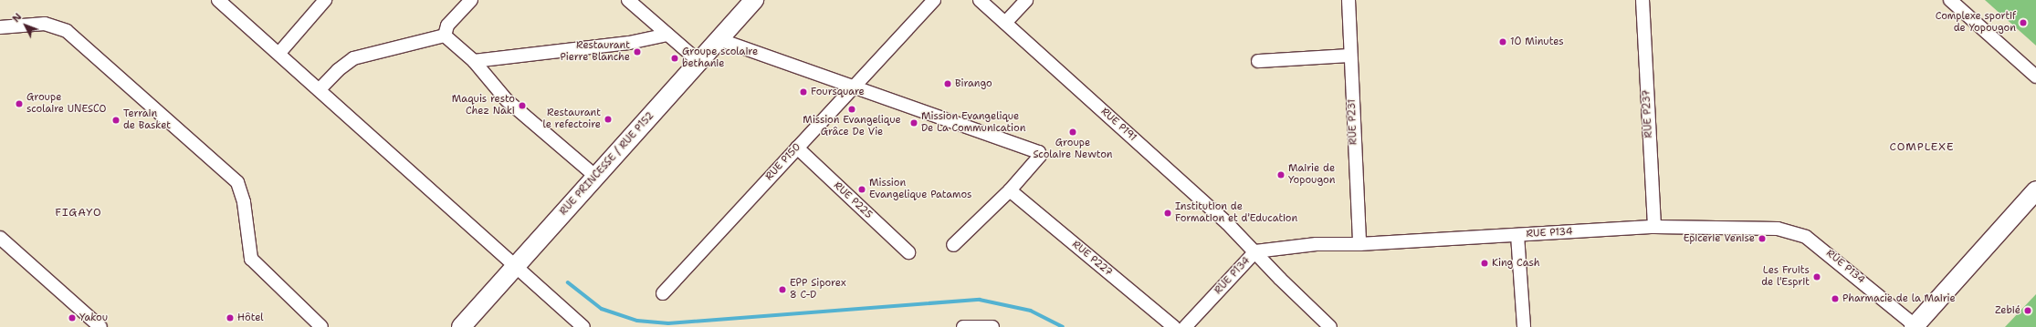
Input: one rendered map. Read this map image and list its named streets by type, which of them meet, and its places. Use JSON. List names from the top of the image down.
{
  "streets": {
    "street": [
      "RUE P237",
      "RUE P231",
      "RUE P191",
      "RUE P150",
      "RUE PRINCESSE / RUE P152",
      "RUE P225",
      "RUE P134",
      "RUE P227"
    ]
  },
  "crossings": [
    ["RUE P237", "RUE P134"],
    ["RUE P231", "RUE P134"],
    ["RUE P191", "RUE P134"],
    ["RUE P150", "RUE P225"]
  ],
  "districts": ["COMPLEXE", "FIGAYO"],
  "places": [
    "Complexe sportif de Yopougon",
    "1O Minutes",
    "Restaurant Pierre Blanche",
    "Groupe scolaire bethanie",
    "Birango",
    "Foursquare",
    "Groupe scolaire UNESCO",
    "Maquis resto Chez Naki",
    "Mission Evangelique Grâce De Vie",
    "Restaurant le refectoire",
    "Terrain de Basket",
    "Mission Evangelique De La Communication",
    "Groupe Scolaire Newton",
    "Mairie de Yopougon",
    "Mission Evangelique Patamos",
    "Institution de Formation et d'Education",
    "Epicerie Venise",
    "King Cash",
    "Les Fruits de l'Esprit",
    "EPP Siporex 8 C-D",
    "Pharmacie de la Mairie",
    "Zebié",
    "Yakou",
    "Hôtel"
  ],
  "north": "top left"
}
